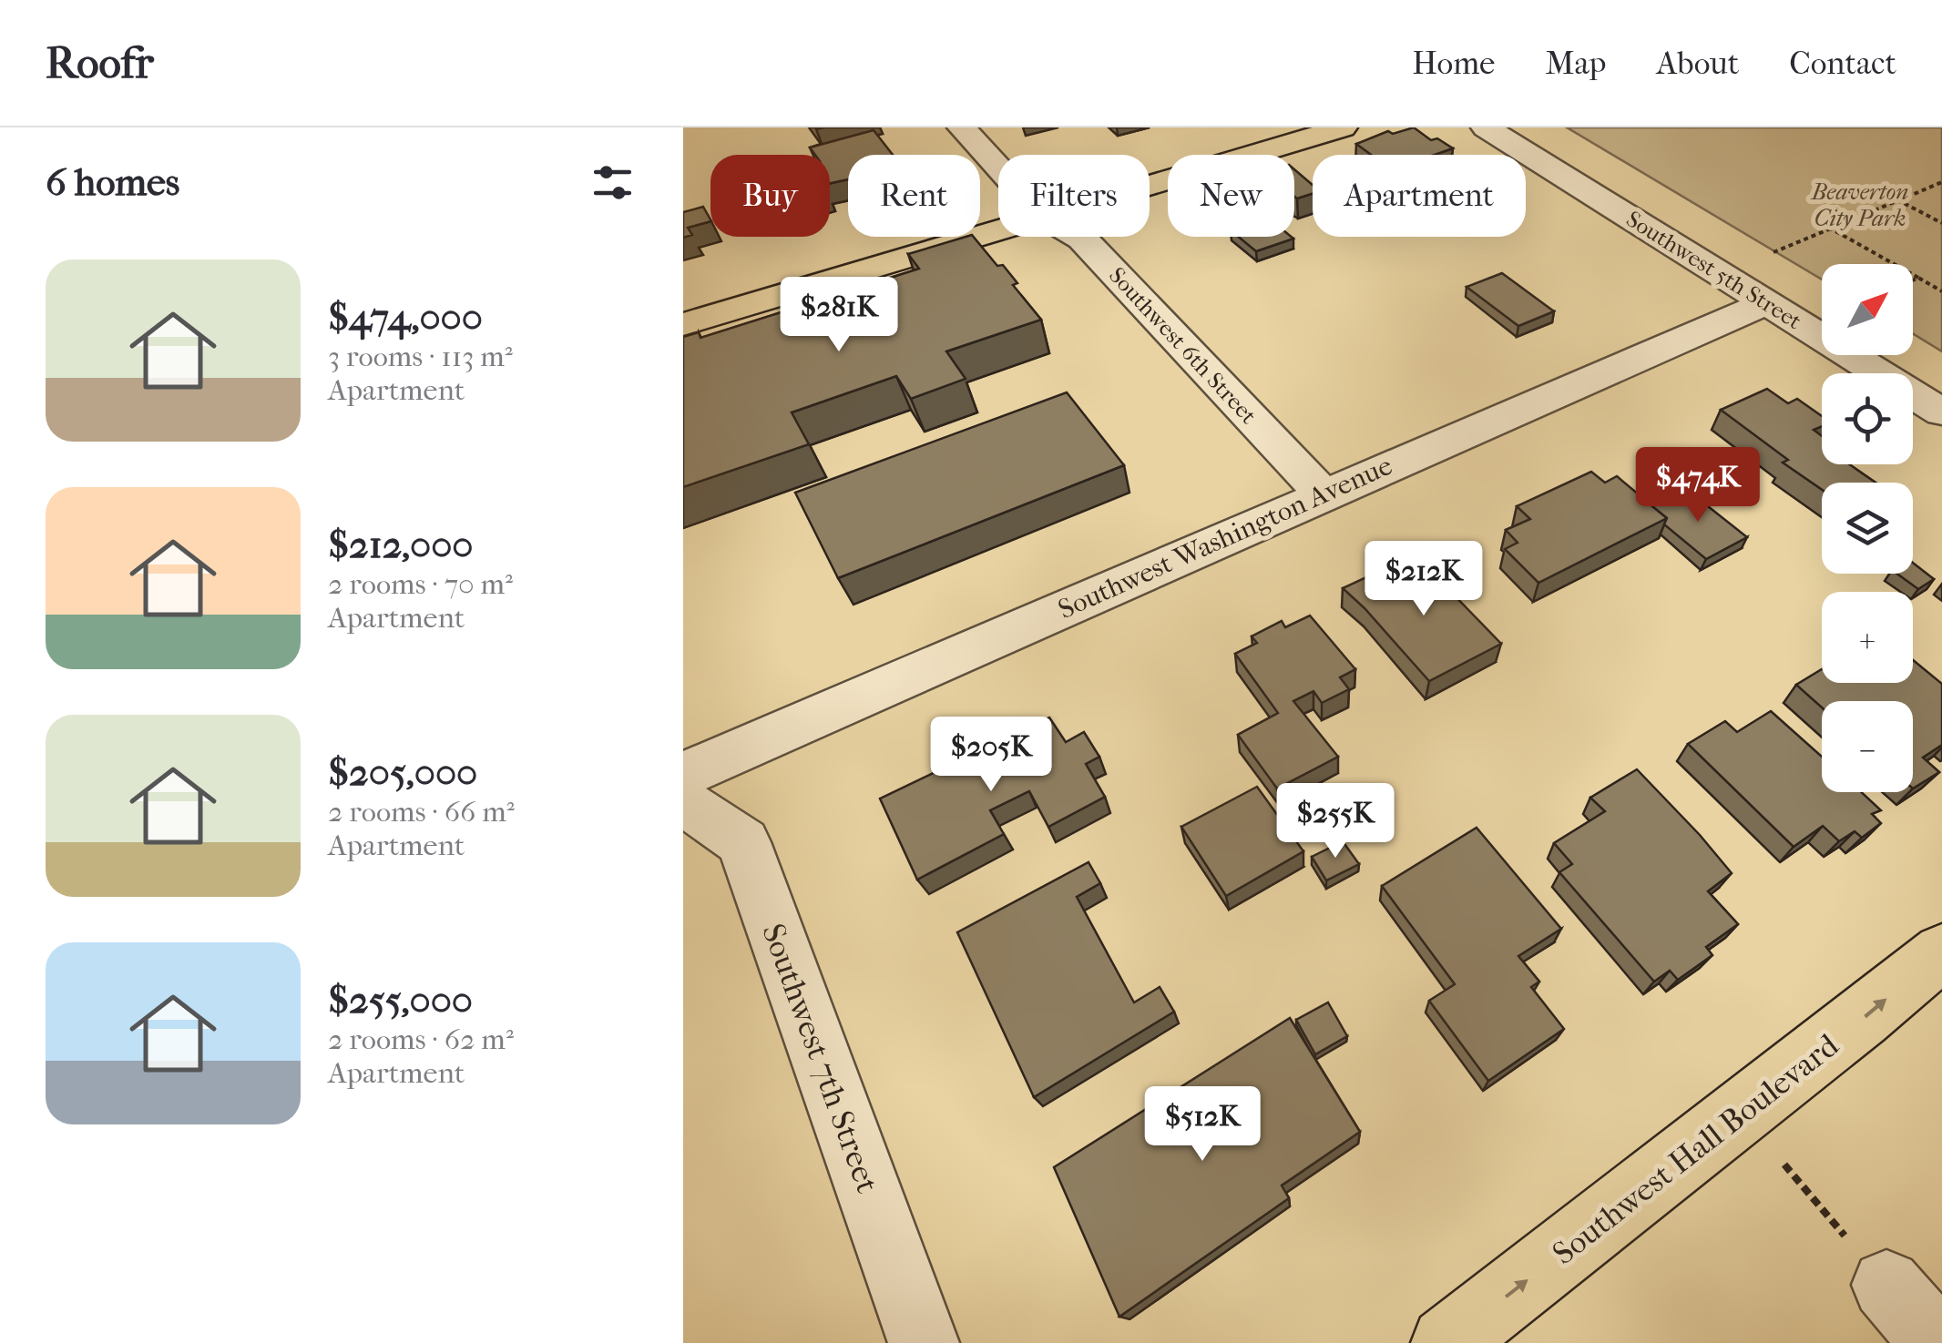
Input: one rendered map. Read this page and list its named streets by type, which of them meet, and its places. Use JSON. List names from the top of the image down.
{
  "streets": {
    "main road": ["Southwest Hall Boulevard"],
    "street": [
      "Southwest 5th Street",
      "Southwest 6th Street",
      "Southwest Washington Avenue",
      "Southwest 7th Street"
    ]
  },
  "crossings": [
    ["Southwest 5th Street", "Southwest Washington Avenue"],
    ["Southwest 6th Street", "Southwest Washington Avenue"]
  ],
  "one_way": ["Southwest Hall Boulevard"],
  "parks": ["Beaverton City Park"],
  "north": "top right",
  "page": {
    "header": "Roofr",
    "nav": [
      "Home",
      "Map",
      "About",
      "Contact"
    ],
    "heading": "6 homes",
    "chip": [
      "Buy",
      "Rent",
      "Filters",
      "New",
      "Apartment"
    ],
    "list": [
      {
        "name": "$474,000",
        "note": "3 rooms · 113 m² · Apartment"
      },
      {
        "name": "$212,000",
        "note": "2 rooms · 70 m² · Apartment"
      },
      {
        "name": "$205,000",
        "note": "2 rooms · 66 m² · Apartment"
      },
      {
        "name": "$255,000",
        "note": "2 rooms · 62 m² · Apartment"
      }
    ],
    "map_buttons": ["+", "−"],
    "price": [
      "$281K",
      "$474K",
      "$212K",
      "$205K",
      "$255K",
      "$512K"
    ]
  }
}
